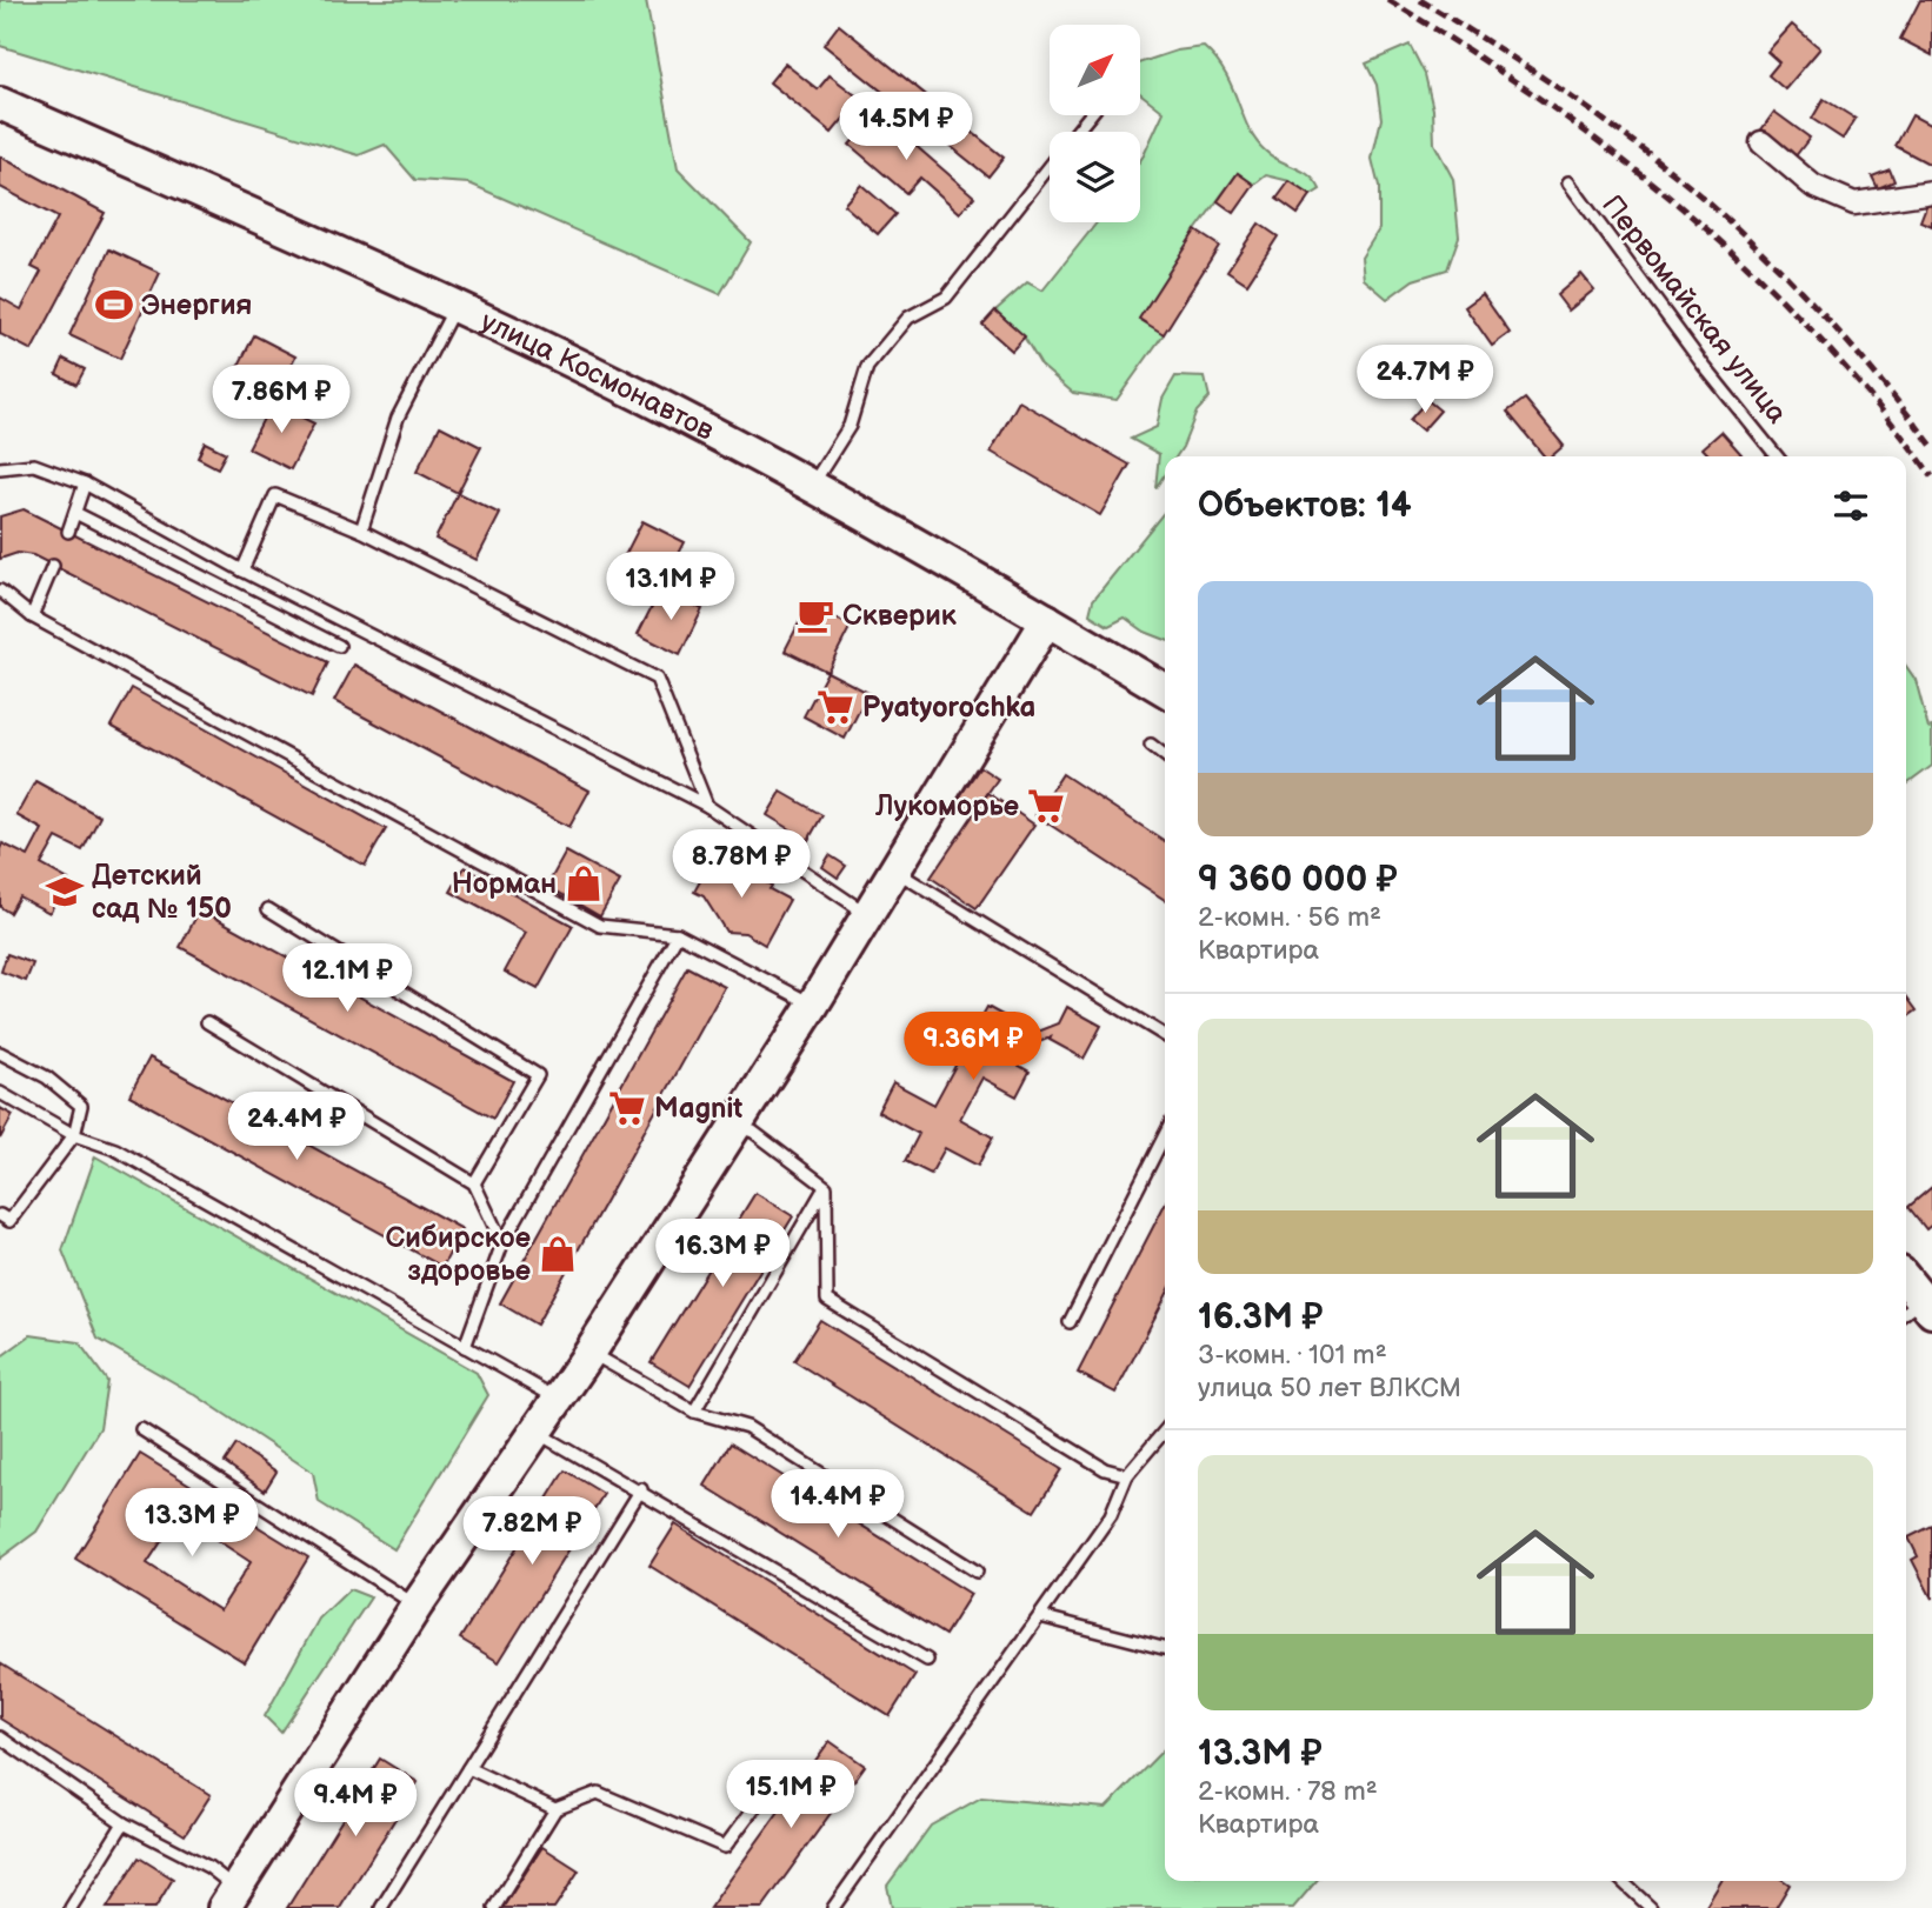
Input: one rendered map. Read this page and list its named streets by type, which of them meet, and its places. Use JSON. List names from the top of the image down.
{
  "streets": {
    "street": ["улица Космонавтов"],
    "lane": ["Первомайская улица"]
  },
  "places": {
    "sports": ["Энергия"],
    "cafe": ["Скверик"],
    "supermarket": ["Pyatyorochka", "Лукоморье", "Magnit"],
    "shop": ["Норман", "Сибирское здоровье"],
    "school or university": ["Детский сад № 150"]
  },
  "north": "top right",
  "page": {
    "price": [
      "14.5M ₽",
      "24.7M ₽",
      "7.86M ₽",
      "13.1M ₽",
      "8.78M ₽",
      "12.1M ₽",
      "9.36M ₽",
      "24.4M ₽",
      "16.3M ₽",
      "14.4M ₽",
      "13.3M ₽",
      "7.82M ₽",
      "15.1M ₽",
      "9.4M ₽"
    ],
    "heading": "Объектов: 14",
    "list": [
      {
        "name": "9 360 000 ₽",
        "note": "2-комн. · 56 m² · Квартира"
      },
      {
        "name": "16.3M ₽",
        "note": "3-комн. · 101 m² · улица 50 лет ВЛКСМ"
      },
      {
        "name": "13.3M ₽",
        "note": "2-комн. · 78 m² · Квартира"
      }
    ]
  }
}
